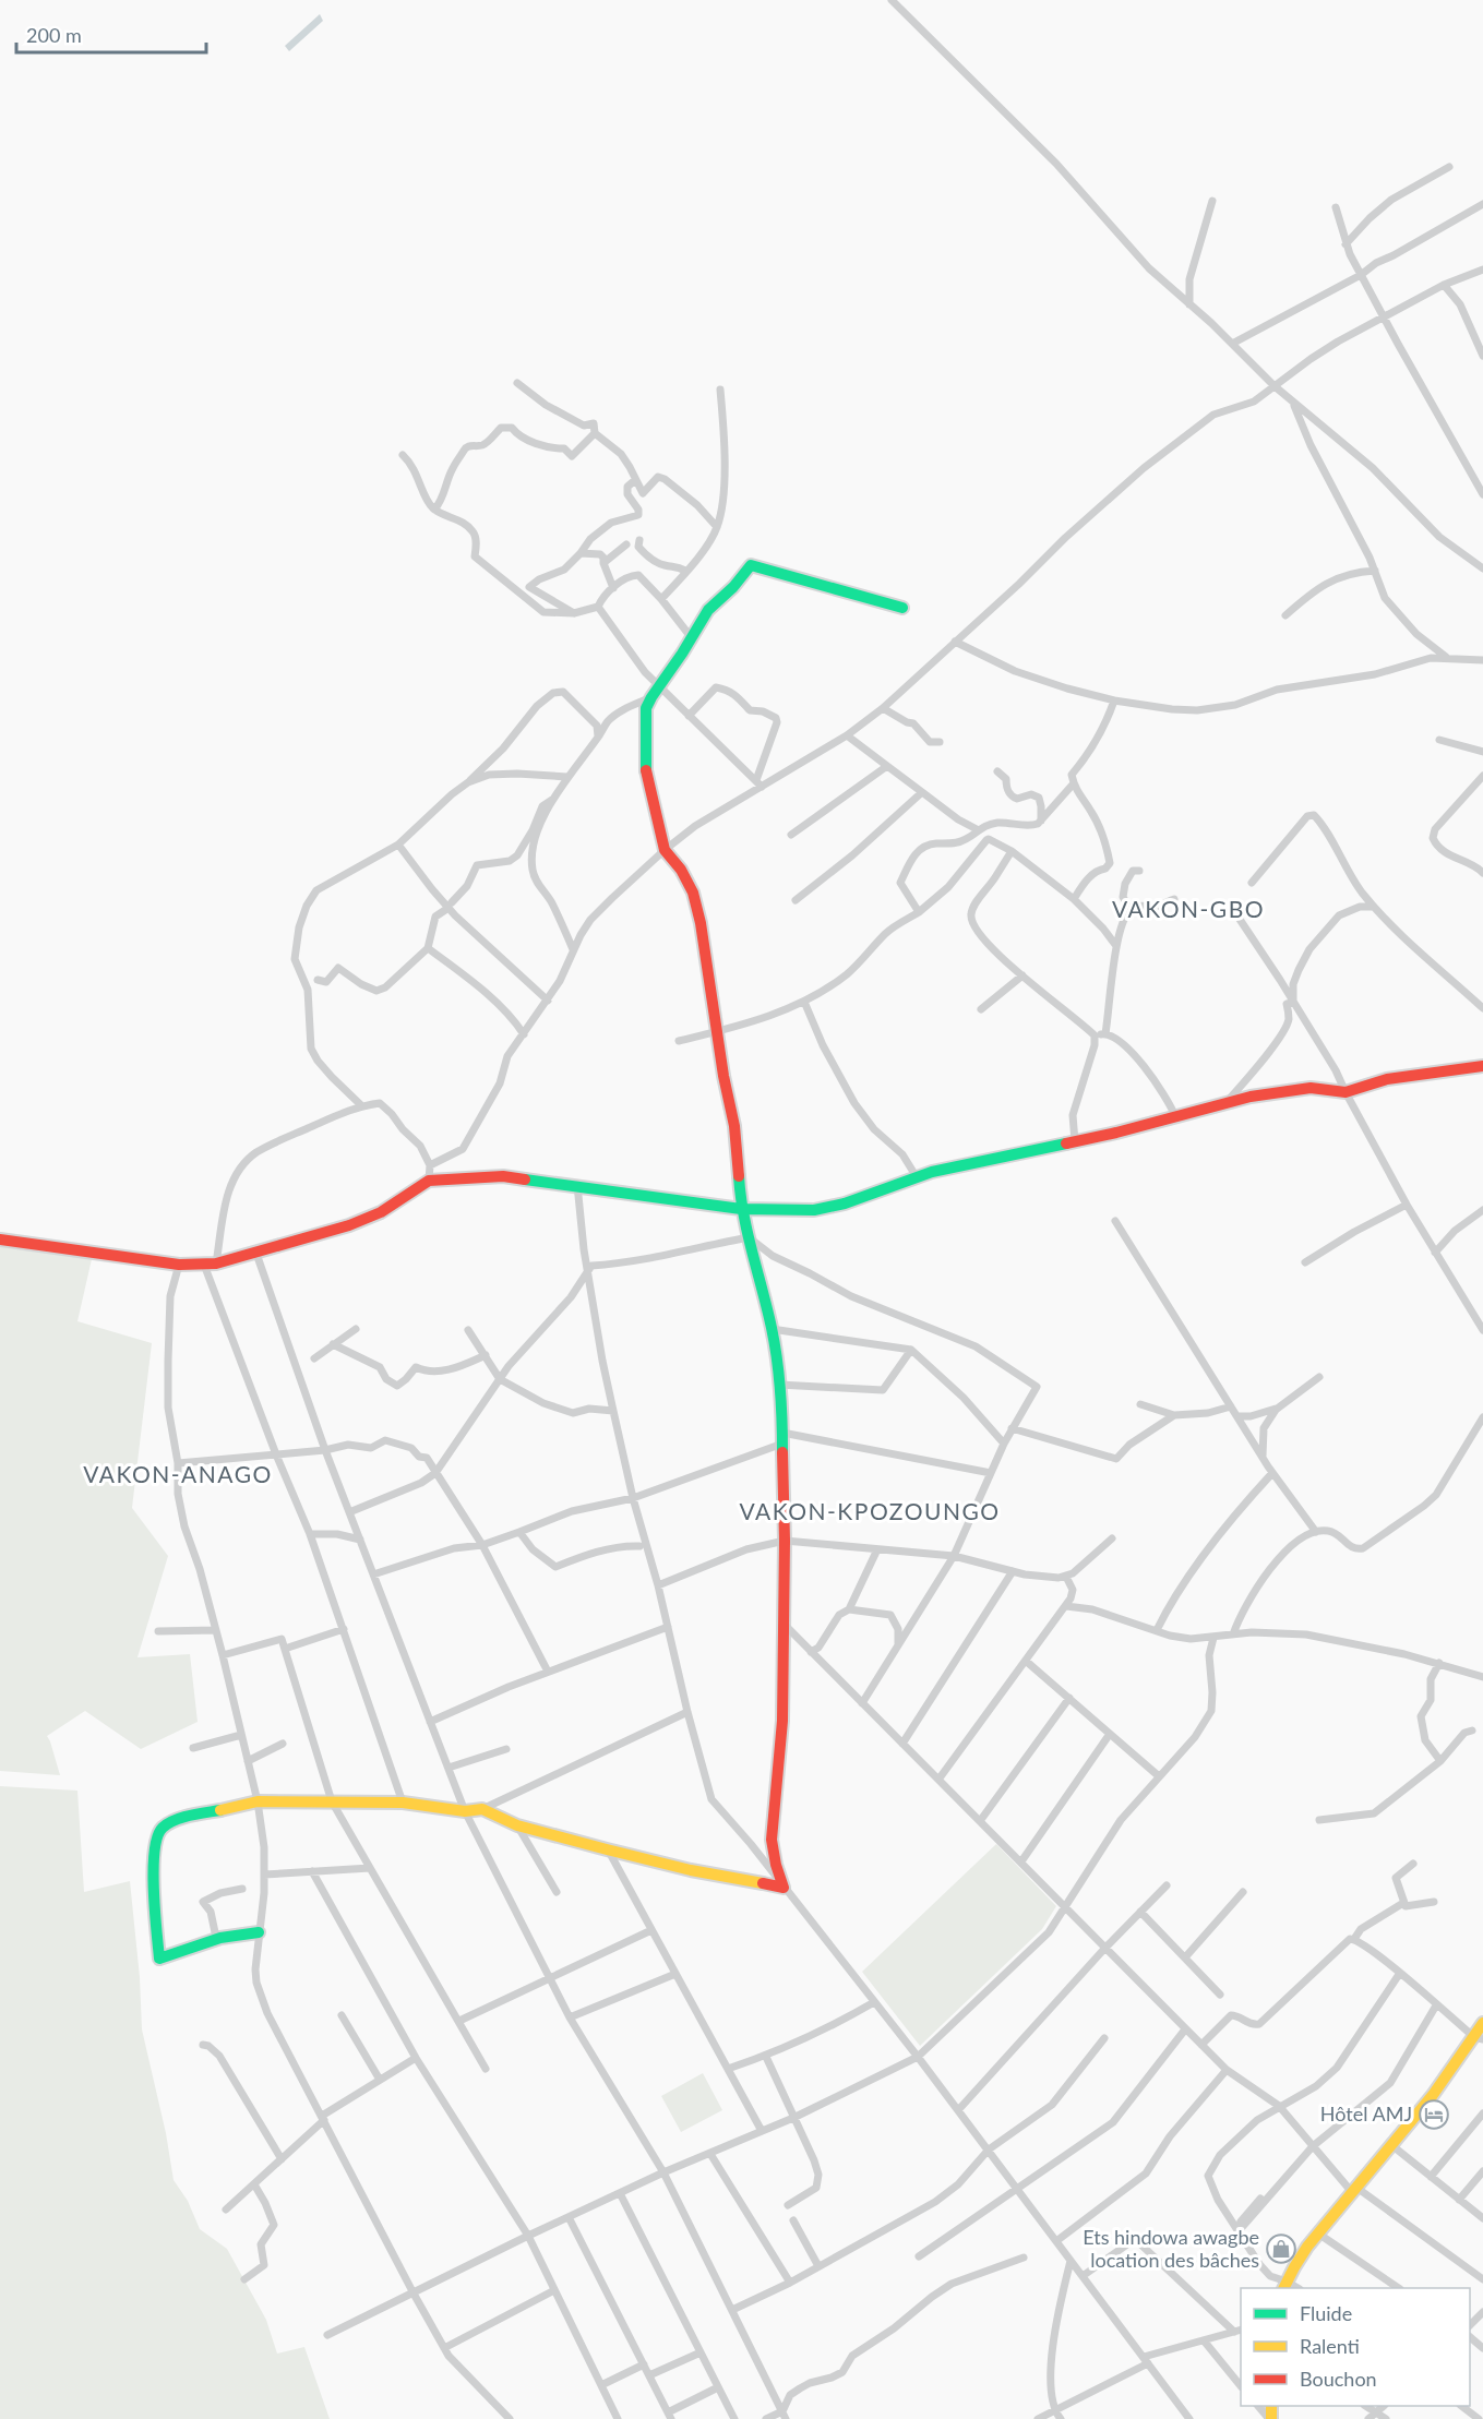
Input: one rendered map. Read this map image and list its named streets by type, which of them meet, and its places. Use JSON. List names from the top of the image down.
{
  "districts": ["VAKON-GBO", "VAKON-ANAGO", "VAKON-KPOZOUNGO"],
  "places": {
    "hotel": ["Hôtel AMJ"],
    "shop": ["Ets hindowa awagbe location des bâches"]
  },
  "legend": ["Fluide", "Ralenti", "Bouchon"],
  "scale_bar": "200 m"
}
